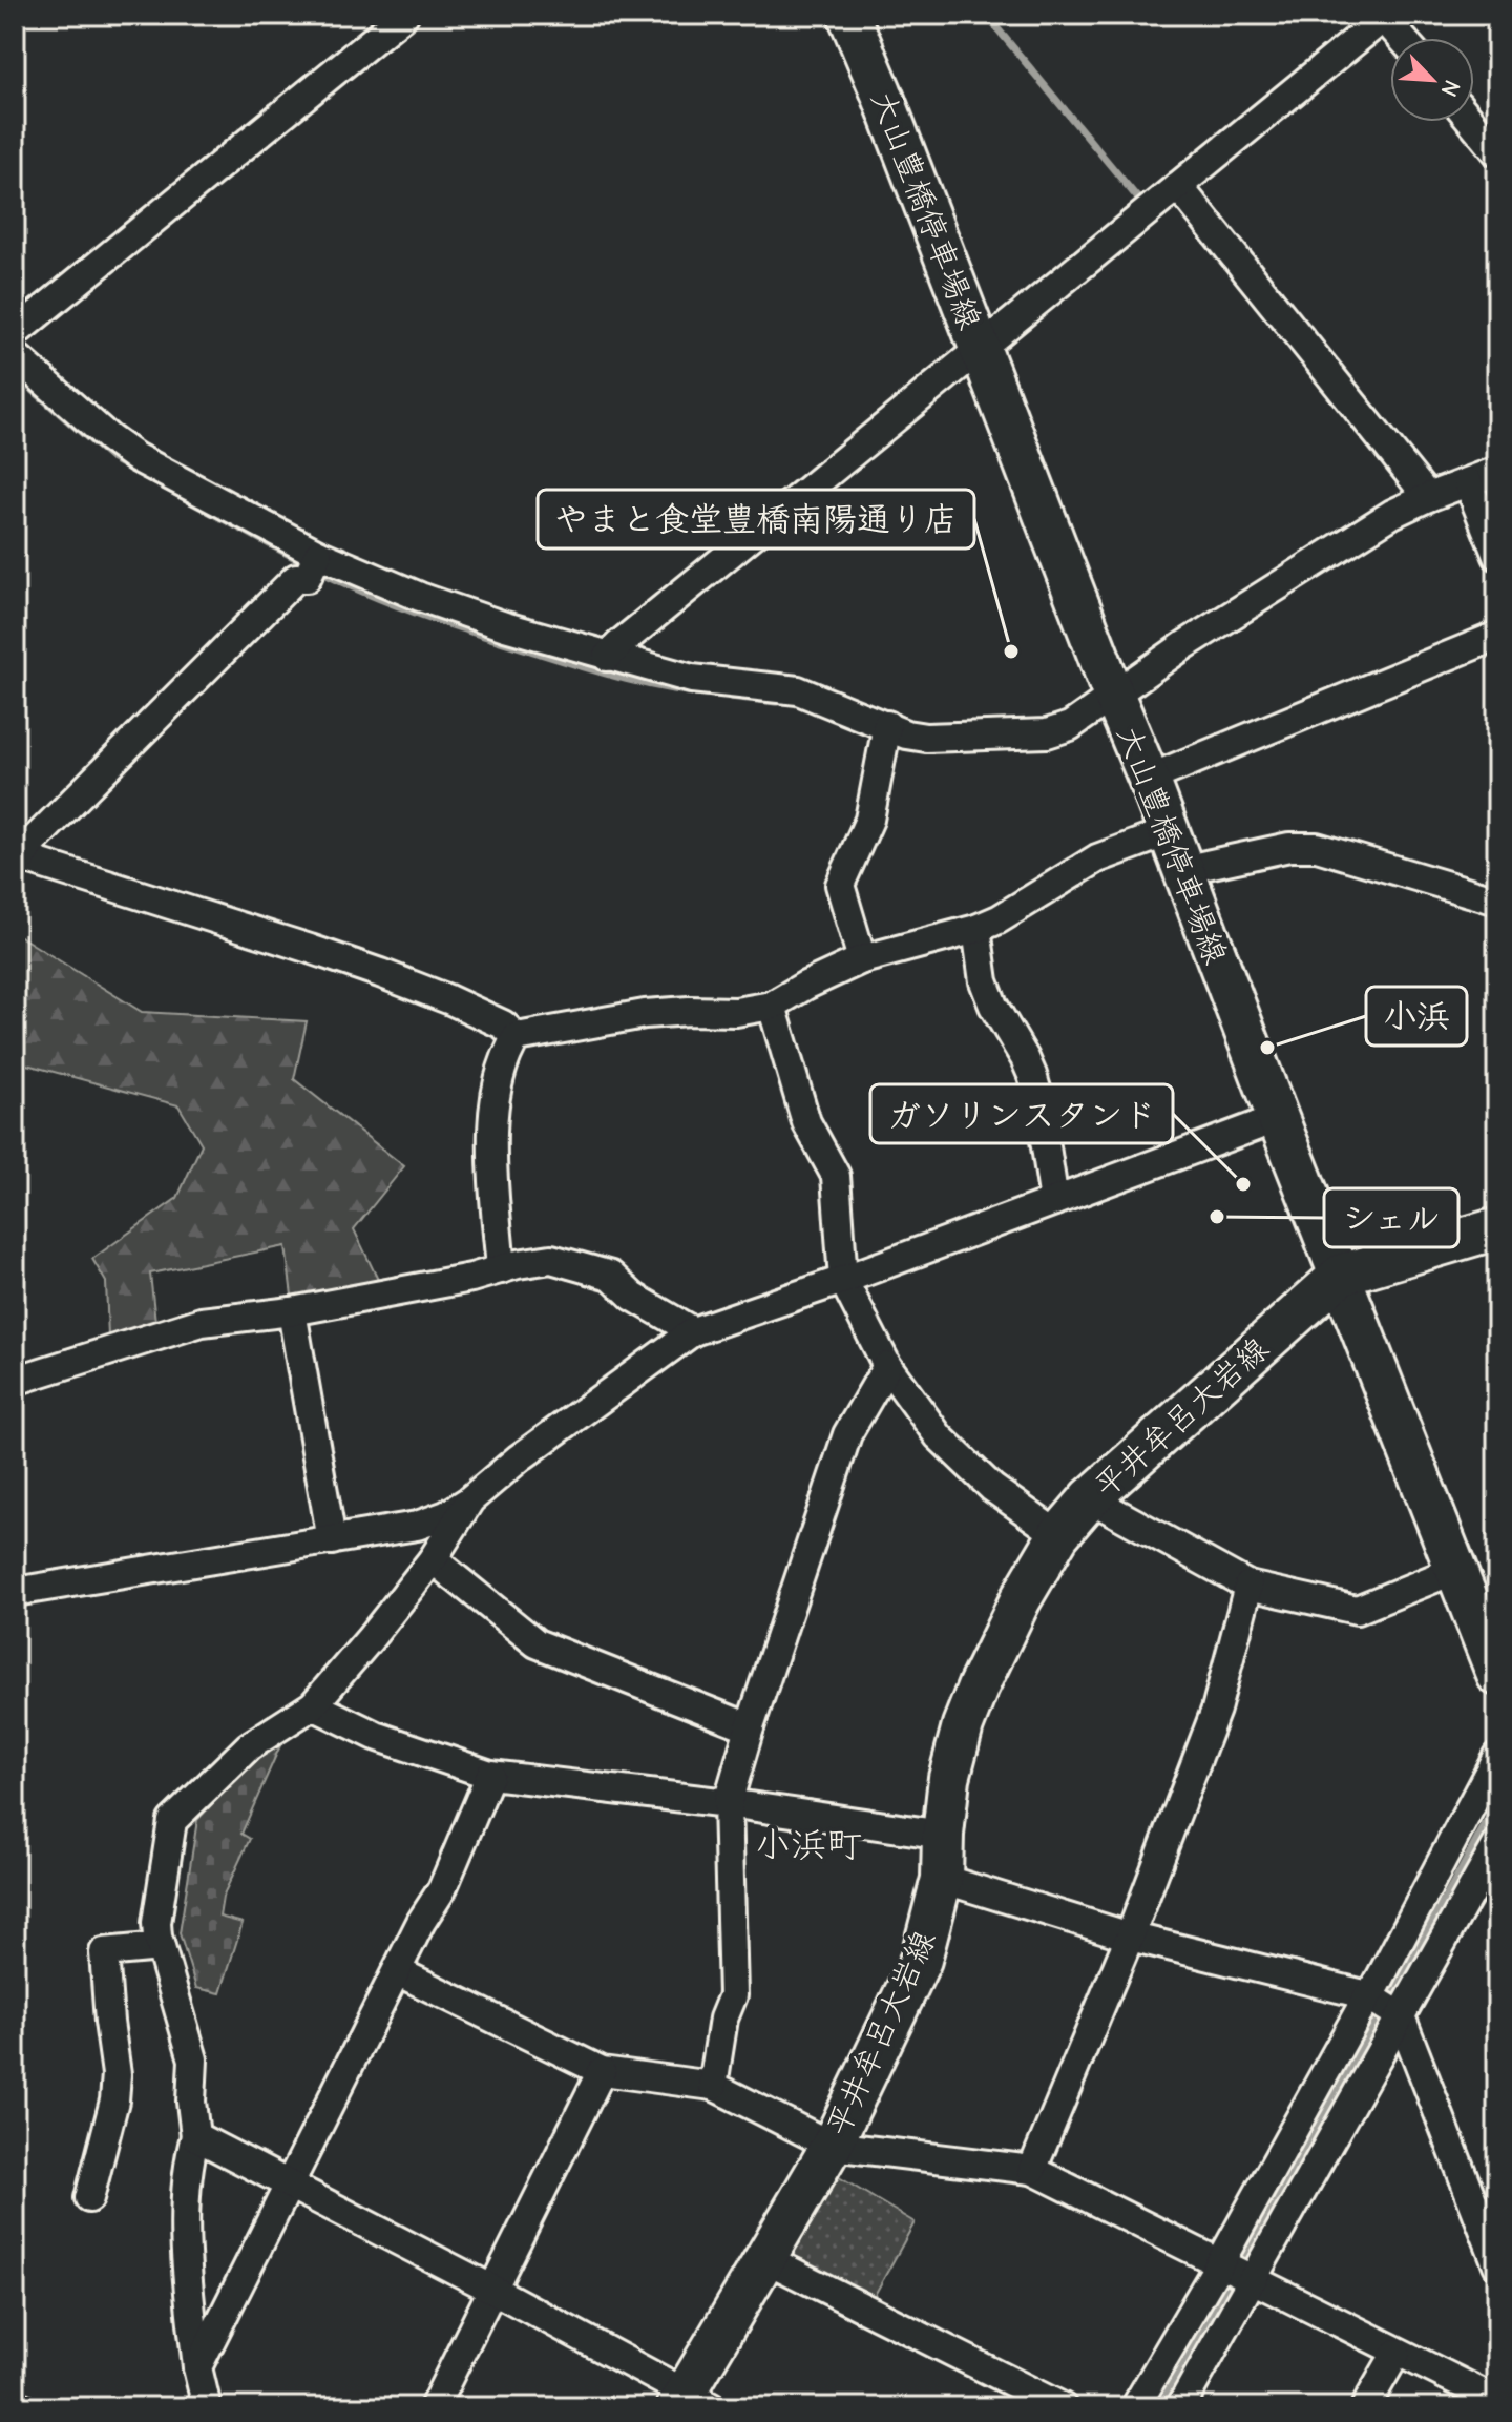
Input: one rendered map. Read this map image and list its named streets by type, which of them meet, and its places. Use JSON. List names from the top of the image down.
{
  "streets": {
    "main road": ["大山豊橋停車場線", "平井牟呂大岩線"]
  },
  "crossings": [
    ["大山豊橋停車場線", "平井牟呂大岩線"]
  ],
  "districts": ["小浜町"],
  "places": [
    "やまと食堂豊橋南陽通り店",
    "小浜",
    "ガソリンスタンド",
    "シェル"
  ],
  "north": "bottom right"
}
